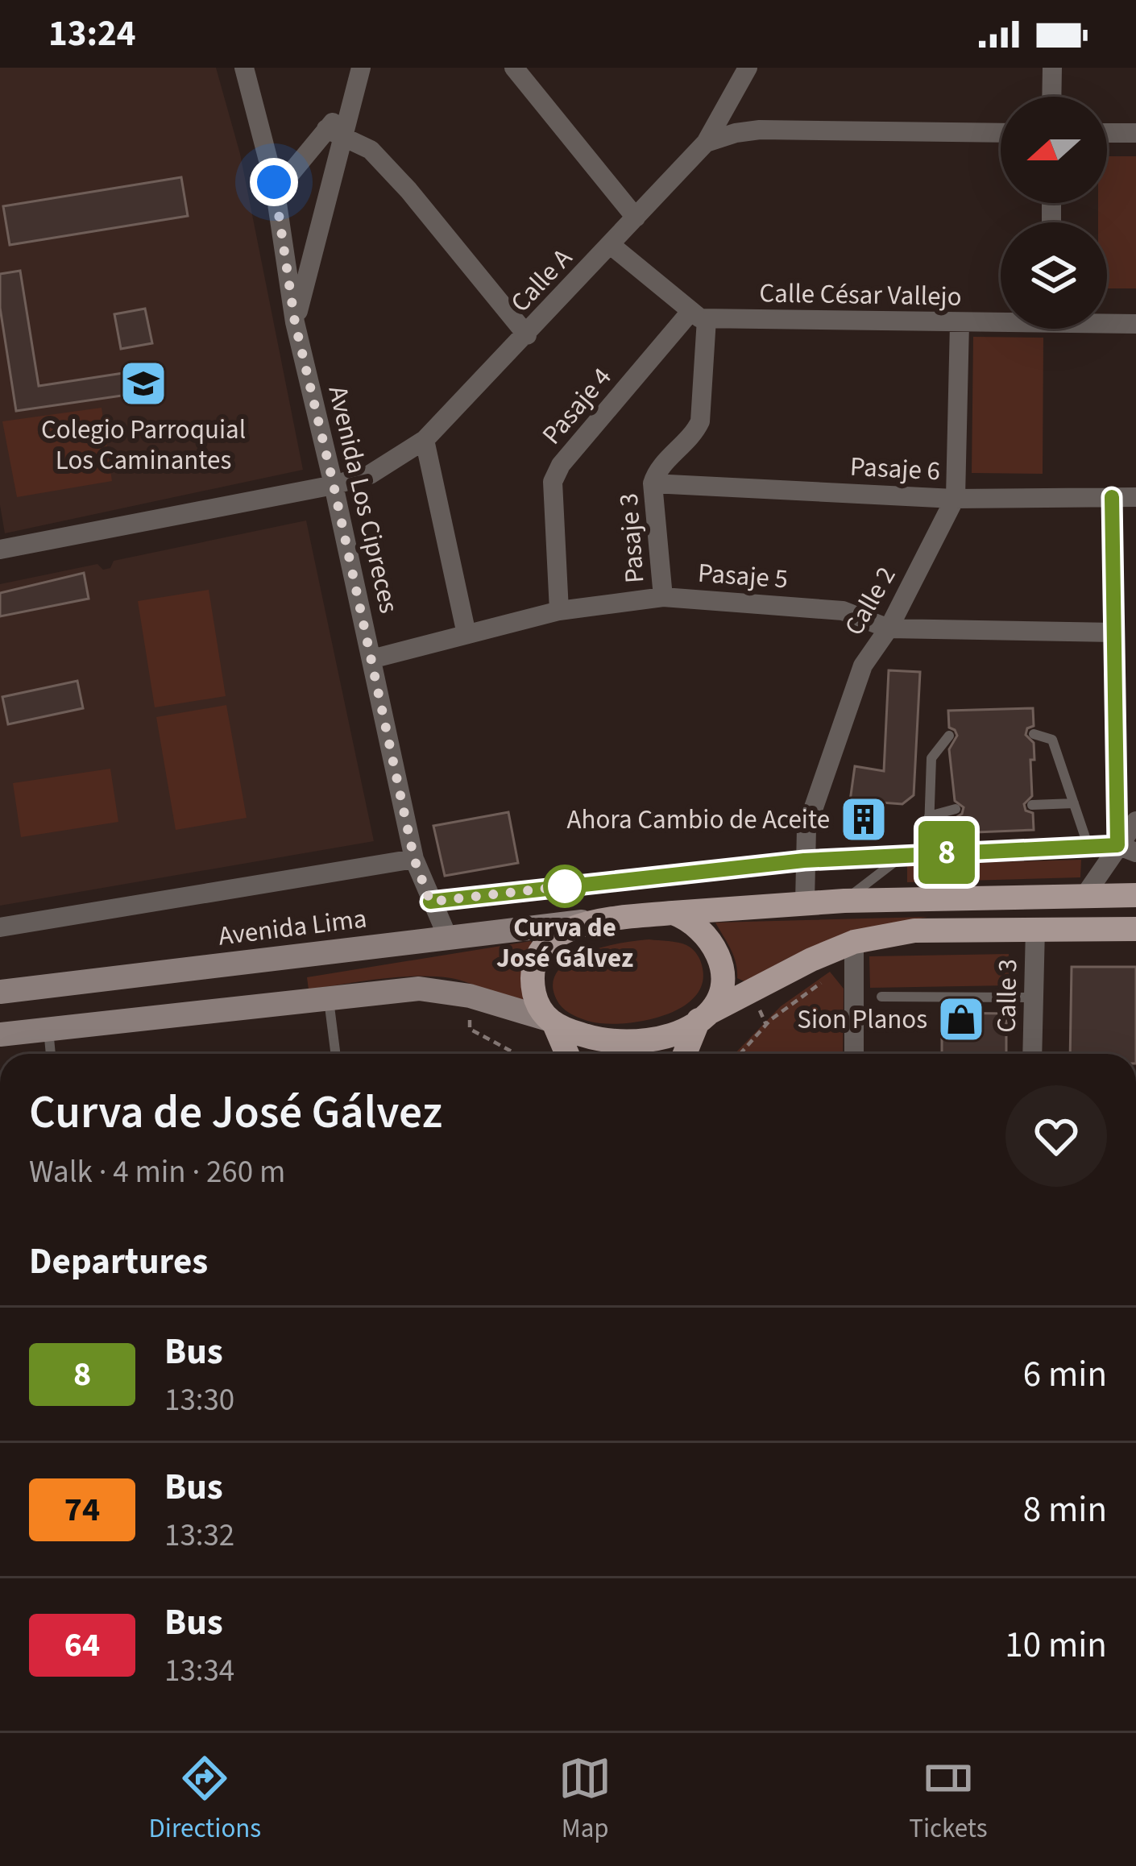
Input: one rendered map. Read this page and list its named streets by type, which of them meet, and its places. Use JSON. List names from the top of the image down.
{
  "streets": {
    "main road": ["Avenida Lima"],
    "street": [
      "Calle A",
      "Calle César Vallejo",
      "Pasaje 4",
      "Pasaje 6",
      "Avenida Los Cipreces",
      "Pasaje 3",
      "Pasaje 5",
      "Calle 2",
      "Calle 3"
    ]
  },
  "crossings": [
    ["Calle A", "Avenida Los Cipreces"],
    ["Calle César Vallejo", "Pasaje 4"],
    ["Calle César Vallejo", "Pasaje 3"],
    ["Calle César Vallejo", "Calle 2"],
    ["Pasaje 4", "Pasaje 3"],
    ["Pasaje 4", "Pasaje 5"],
    ["Pasaje 6", "Pasaje 3"],
    ["Pasaje 6", "Calle 2"],
    ["Avenida Los Cipreces", "Pasaje 5"],
    ["Avenida Los Cipreces", "Avenida Lima"],
    ["Pasaje 3", "Pasaje 5"],
    ["Pasaje 5", "Calle 2"]
  ],
  "places": {
    "school or university": ["Colegio Parroquial Los Caminantes"],
    "building": ["Ahora Cambio de Aceite"],
    "other": ["Curva de José Gálvez"],
    "shop": ["Sion Planos"]
  },
  "lines": ["bus line 8"],
  "north": "left",
  "page": {
    "status": "13:24",
    "on_map": "8",
    "heading": [
      ["Curva de José Gálvez", "Walk · 4 min · 260 m"],
      "Departures"
    ],
    "list": [
      {
        "mark": "8",
        "name": "Bus",
        "note": "13:30",
        "value": "6 min"
      },
      {
        "mark": "74",
        "name": "Bus",
        "note": "13:32",
        "value": "8 min"
      },
      {
        "mark": "64",
        "name": "Bus",
        "note": "13:34",
        "value": "10 min"
      }
    ],
    "tabs": ["Directions", "Map", "Tickets"]
  }
}
